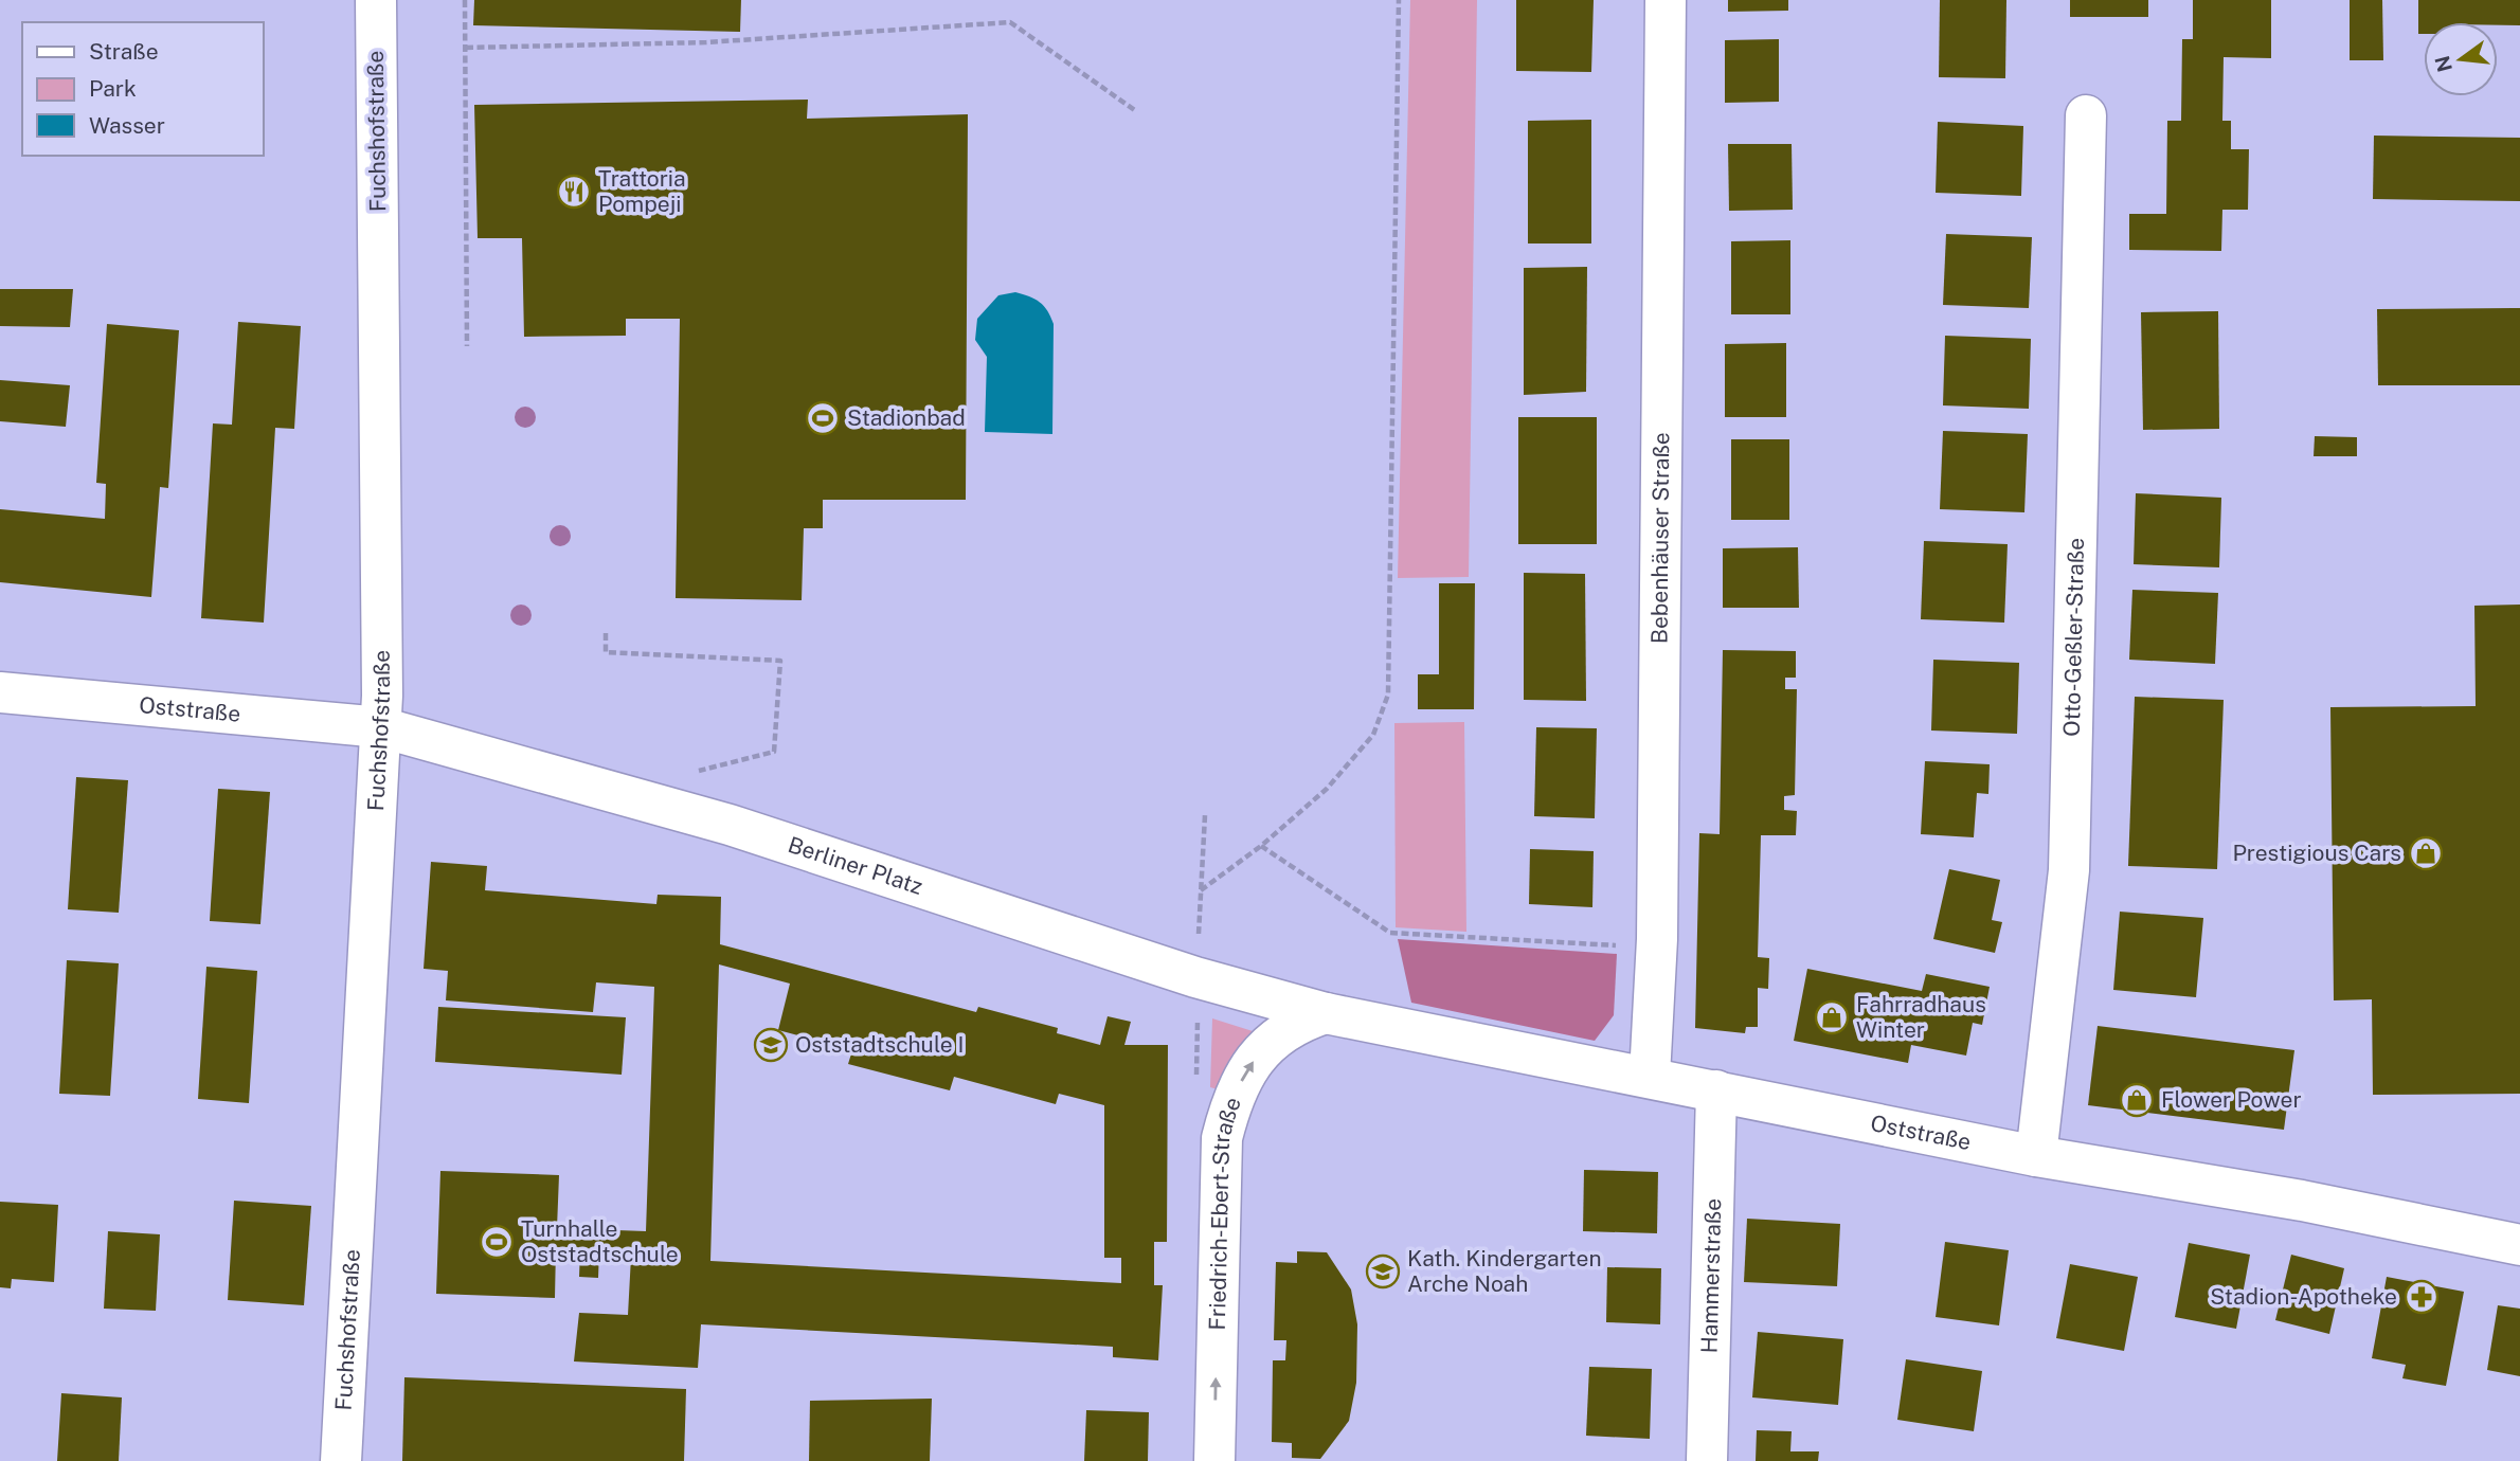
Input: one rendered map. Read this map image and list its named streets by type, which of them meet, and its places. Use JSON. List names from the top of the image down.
{
  "streets": {
    "street": [
      "Fuchshofstraße",
      "Bebenhäuser Straße",
      "Otto-Geßler-Straße",
      "Oststraße",
      "Berliner Platz",
      "Friedrich-Ebert-Straße",
      "Hammerstraße"
    ]
  },
  "crossings": [
    ["Fuchshofstraße", "Oststraße"],
    ["Fuchshofstraße", "Berliner Platz"],
    ["Bebenhäuser Straße", "Oststraße"],
    ["Otto-Geßler-Straße", "Oststraße"],
    ["Oststraße", "Berliner Platz"],
    ["Oststraße", "Friedrich-Ebert-Straße"],
    ["Oststraße", "Hammerstraße"],
    ["Berliner Platz", "Friedrich-Ebert-Straße"]
  ],
  "one_way": ["Friedrich-Ebert-Straße"],
  "places": {
    "restaurant": ["Trattoria Pompeji"],
    "sports": ["Stadionbad", "Turnhalle Oststadtschule"],
    "shop": ["Prestigious Cars", "Fahrradhaus Winter", "Flower Power"],
    "school or university": ["Oststadtschule I", "Kath. Kindergarten Arche Noah"],
    "pharmacy": ["Stadion-Apotheke"]
  },
  "legend": ["Straße", "Park", "Wasser"],
  "north": "left"
}
